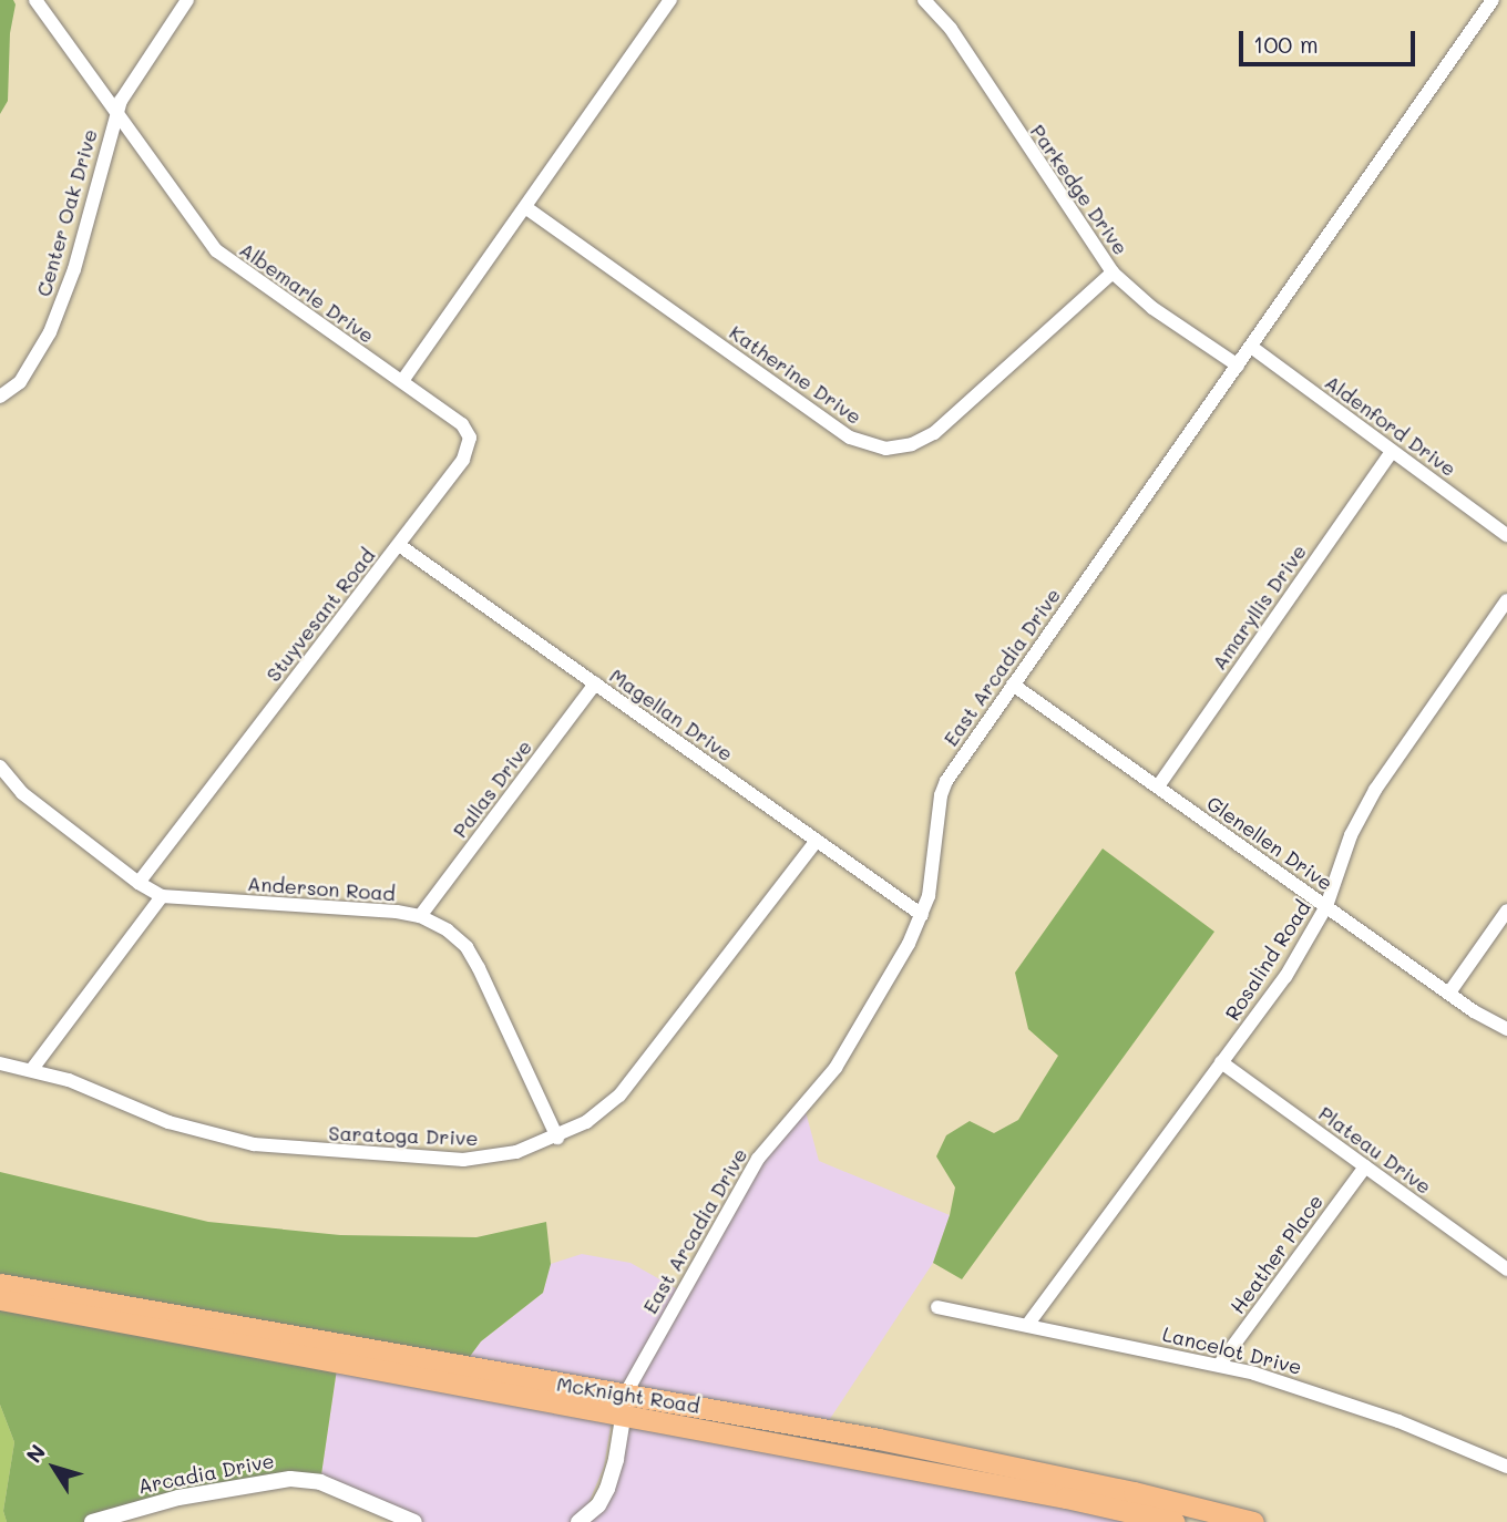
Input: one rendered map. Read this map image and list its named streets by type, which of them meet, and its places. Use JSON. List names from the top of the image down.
{
  "streets": {
    "highway": ["McKnight Road"],
    "street": [
      "Parkedge Drive",
      "Center Oak Drive",
      "Albemarle Drive",
      "Katherine Drive",
      "Aldenford Drive",
      "Amaryllis Drive",
      "Stuyvesant Road",
      "East Arcadia Drive",
      "Magellan Drive",
      "Pallas Drive",
      "Glenellen Drive",
      "Anderson Road",
      "Rosalind Road",
      "Saratoga Drive",
      "Plateau Drive",
      "Heather Place",
      "Lancelot Drive",
      "Arcadia Drive"
    ]
  },
  "crossings": [
    ["Parkedge Drive", "Katherine Drive"],
    ["Parkedge Drive", "East Arcadia Drive"],
    ["Center Oak Drive", "Albemarle Drive"],
    ["Albemarle Drive", "Stuyvesant Road"],
    ["Aldenford Drive", "Amaryllis Drive"],
    ["Aldenford Drive", "East Arcadia Drive"],
    ["Amaryllis Drive", "Glenellen Drive"],
    ["Stuyvesant Road", "Magellan Drive"],
    ["Stuyvesant Road", "Anderson Road"],
    ["East Arcadia Drive", "Magellan Drive"],
    ["East Arcadia Drive", "Glenellen Drive"],
    ["East Arcadia Drive", "McKnight Road"],
    ["Magellan Drive", "Pallas Drive"],
    ["Magellan Drive", "Saratoga Drive"],
    ["Pallas Drive", "Anderson Road"],
    ["Glenellen Drive", "Rosalind Road"],
    ["Anderson Road", "Saratoga Drive"],
    ["Rosalind Road", "Plateau Drive"],
    ["Rosalind Road", "Lancelot Drive"],
    ["Plateau Drive", "Heather Place"],
    ["Heather Place", "Lancelot Drive"]
  ],
  "scale_bar": "100 m",
  "north": "top left"
}
